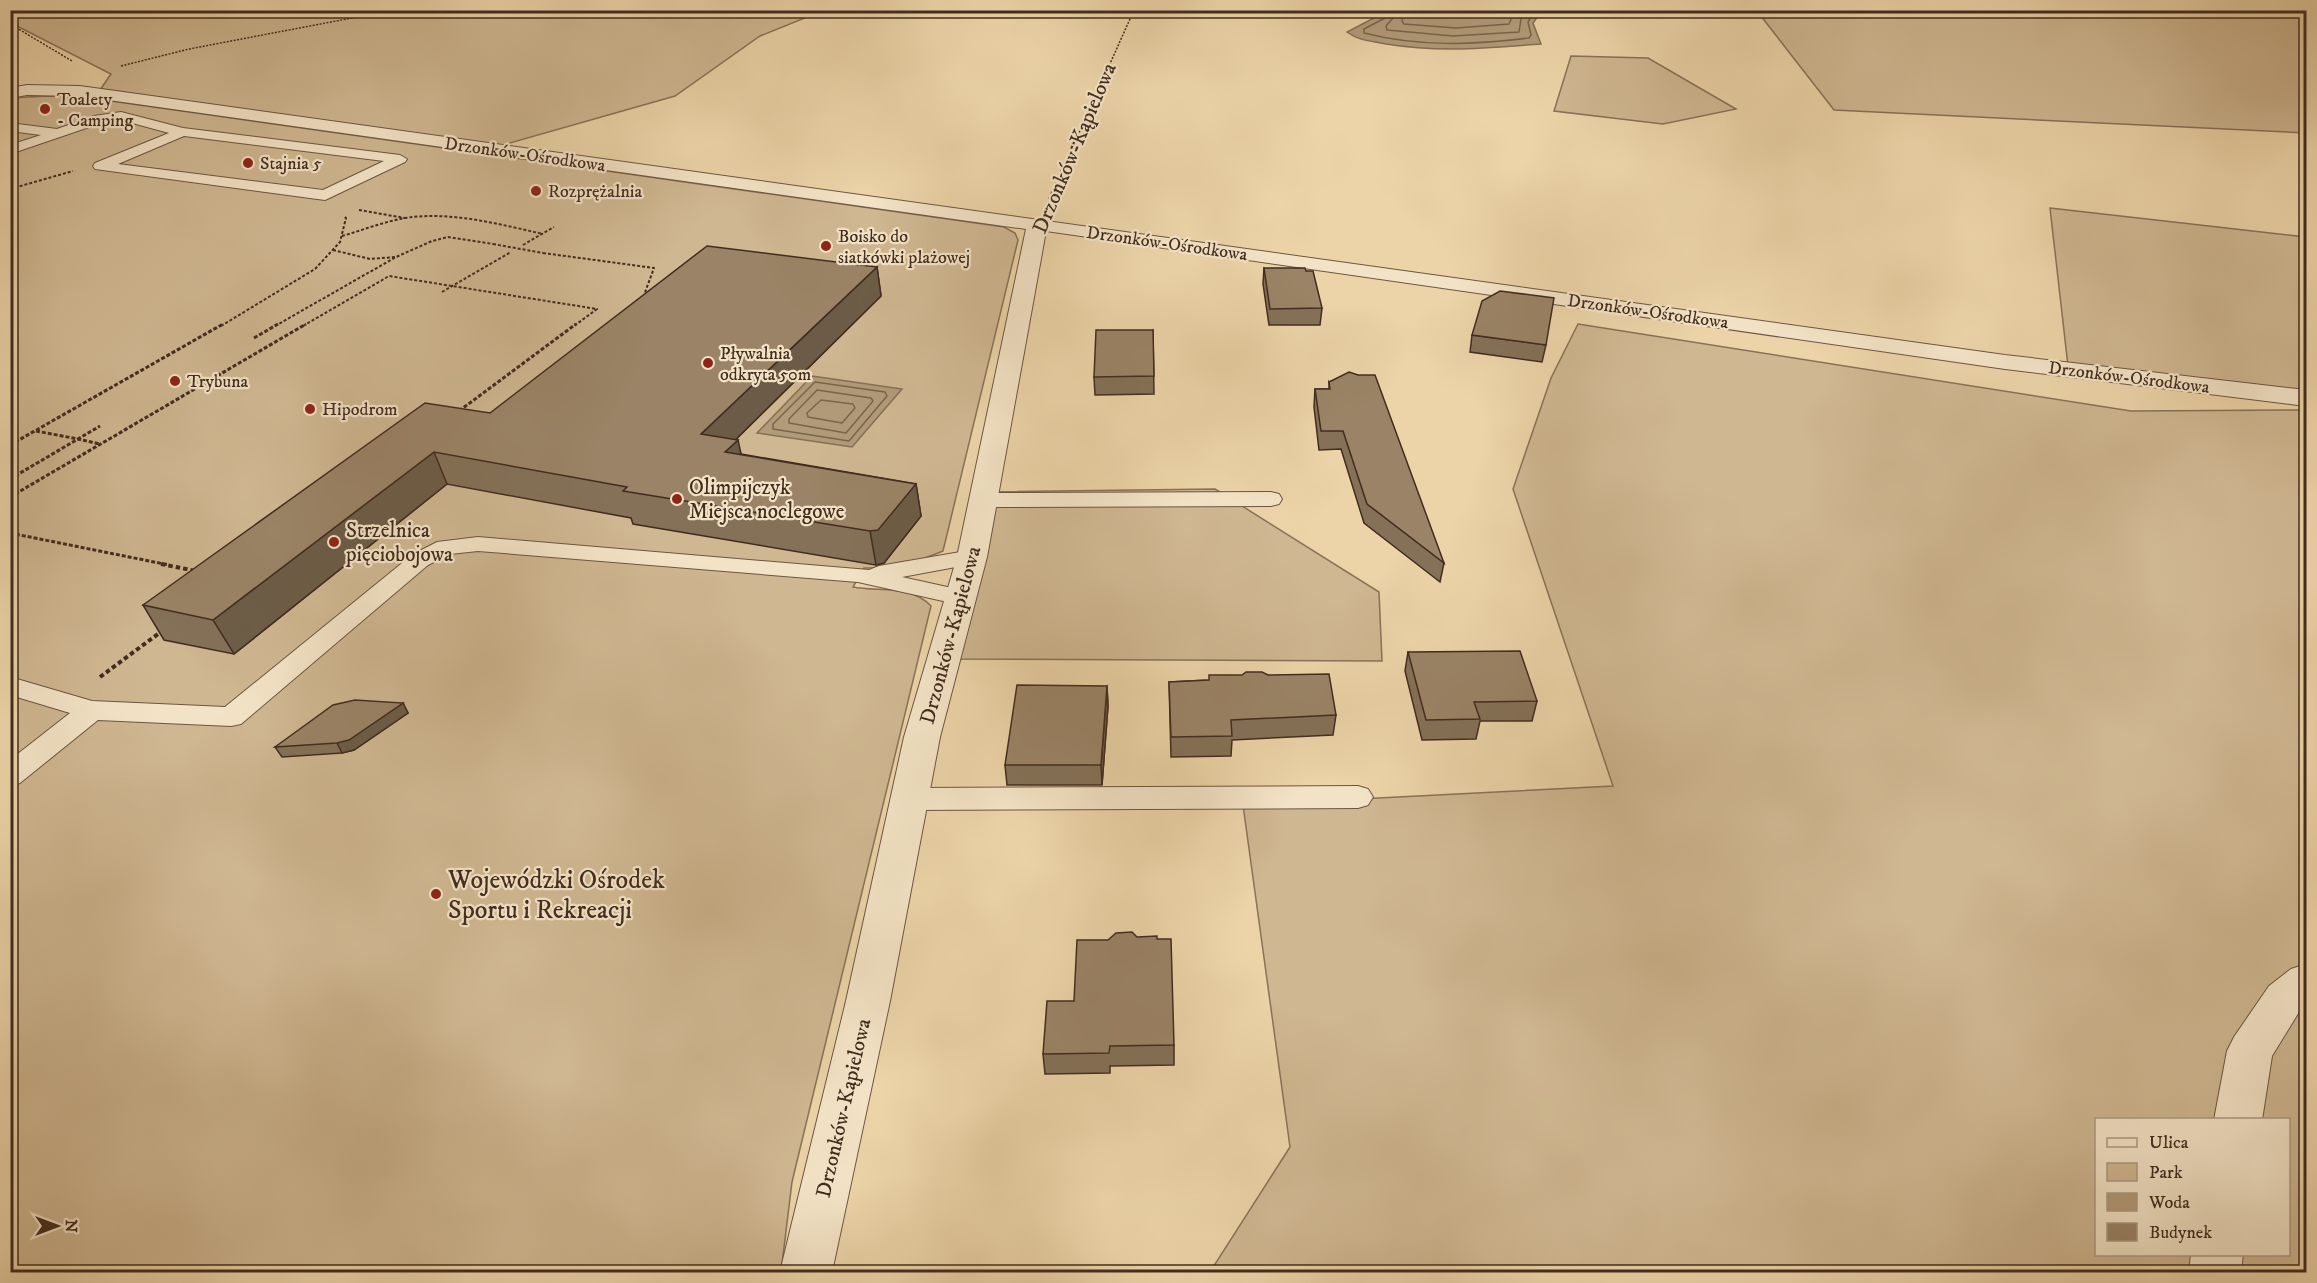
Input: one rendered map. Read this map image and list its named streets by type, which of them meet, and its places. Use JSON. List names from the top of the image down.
{
  "streets": {
    "street": ["Drzonków-Kąpielowa", "Drzonków-Ośrodkowa"]
  },
  "crossings": [
    ["Drzonków-Kąpielowa", "Drzonków-Ośrodkowa"]
  ],
  "places": [
    "Toalety - Camping",
    "Stajnia 5",
    "Rozprężalnia",
    "Boisko do siatkówki plażowej",
    "Pływalnia odkryta 50m",
    "Trybuna",
    "Hipodrom",
    "Olimpijczyk Miejsca noclegowe",
    "Strzelnica pięciobojowa",
    "Wojewódzki Ośrodek Sportu i Rekreacji"
  ],
  "legend": [
    "Ulica",
    "Park",
    "Woda",
    "Budynek"
  ],
  "north": "right"
}
